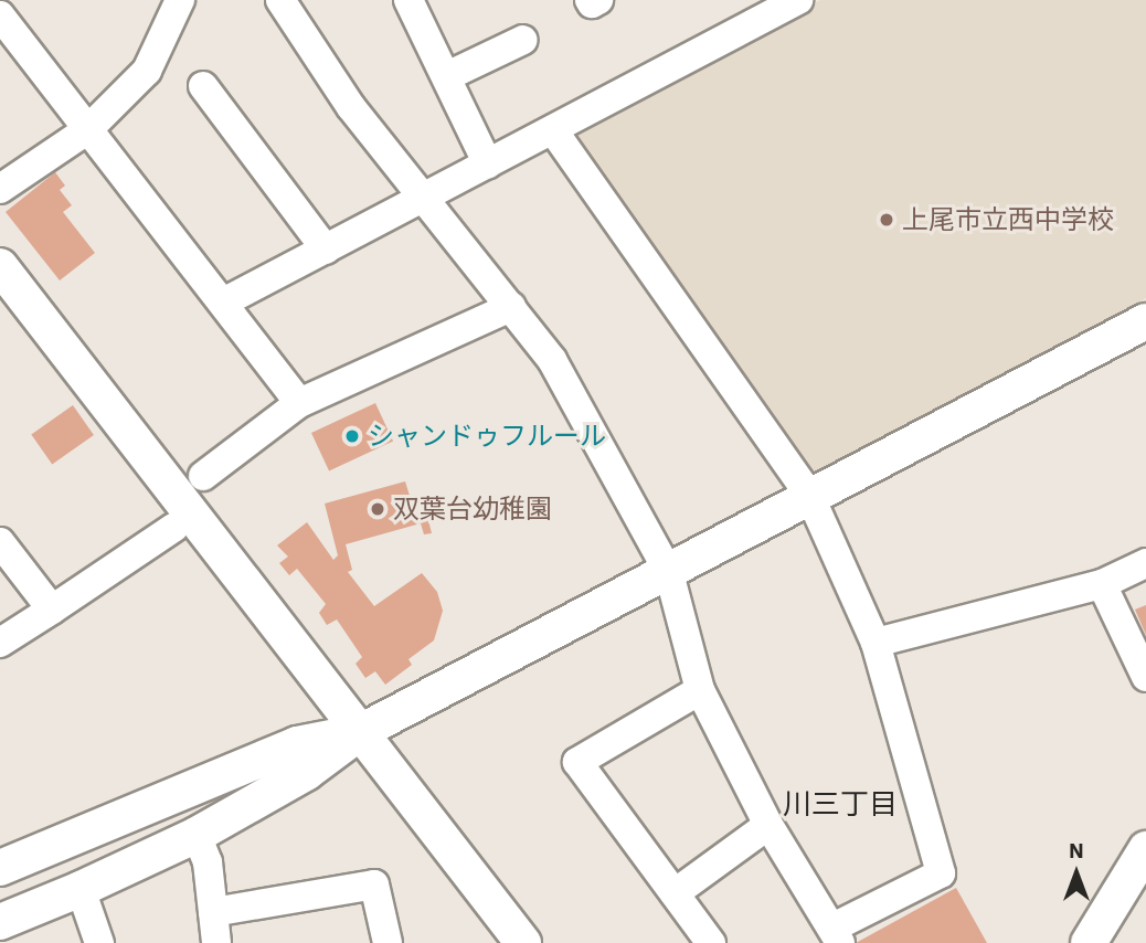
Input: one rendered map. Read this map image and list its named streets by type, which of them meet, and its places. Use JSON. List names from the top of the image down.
{
  "districts": ["川三丁目"],
  "places": ["上尾市立西中学校", "シャンドゥフルール", "双葉台幼稚園"],
  "north": "top"
}
